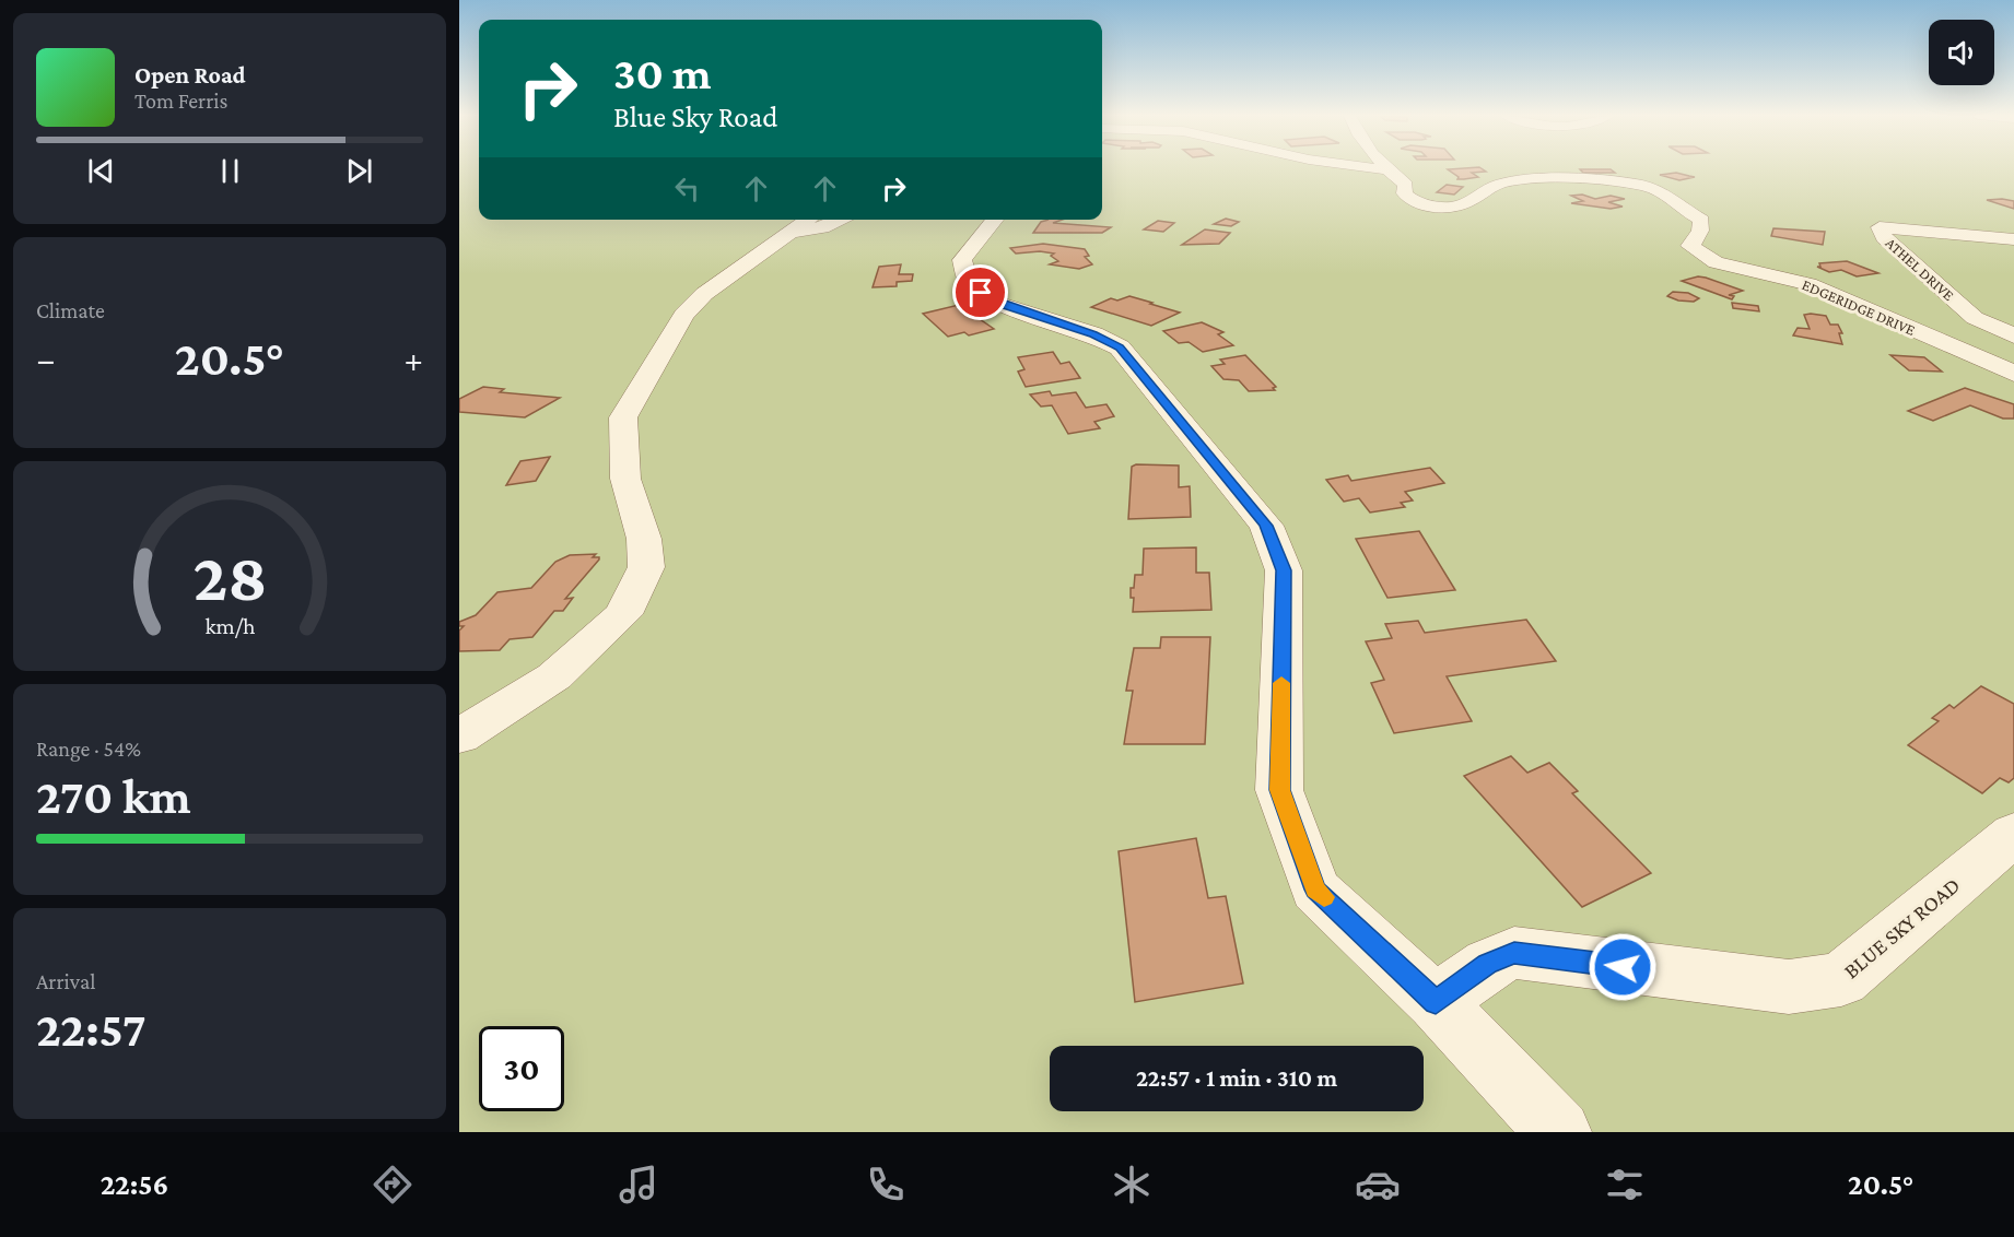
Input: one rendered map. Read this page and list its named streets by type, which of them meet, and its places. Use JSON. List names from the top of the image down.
{
  "streets": {
    "street": ["ATHEL DRIVE", "EDGERIDGE DRIVE", "BLUE SKY ROAD"]
  },
  "page": {
    "turn": ["30 m", "Blue Sky Road"],
    "song": ["Open Road", "Tom Ferris"],
    "tile": [
      "Climate",
      ["Range · 54%", "270 km"],
      ["Arrival", "22:57"]
    ],
    "heat": ["−", "20.5°", "+"],
    "limit": "30",
    "trip": "22:57 · 1 min · 310 m",
    "tabs": ["22:56", "20.5°"],
    "gauge": ["28", "km/h"]
  }
}
